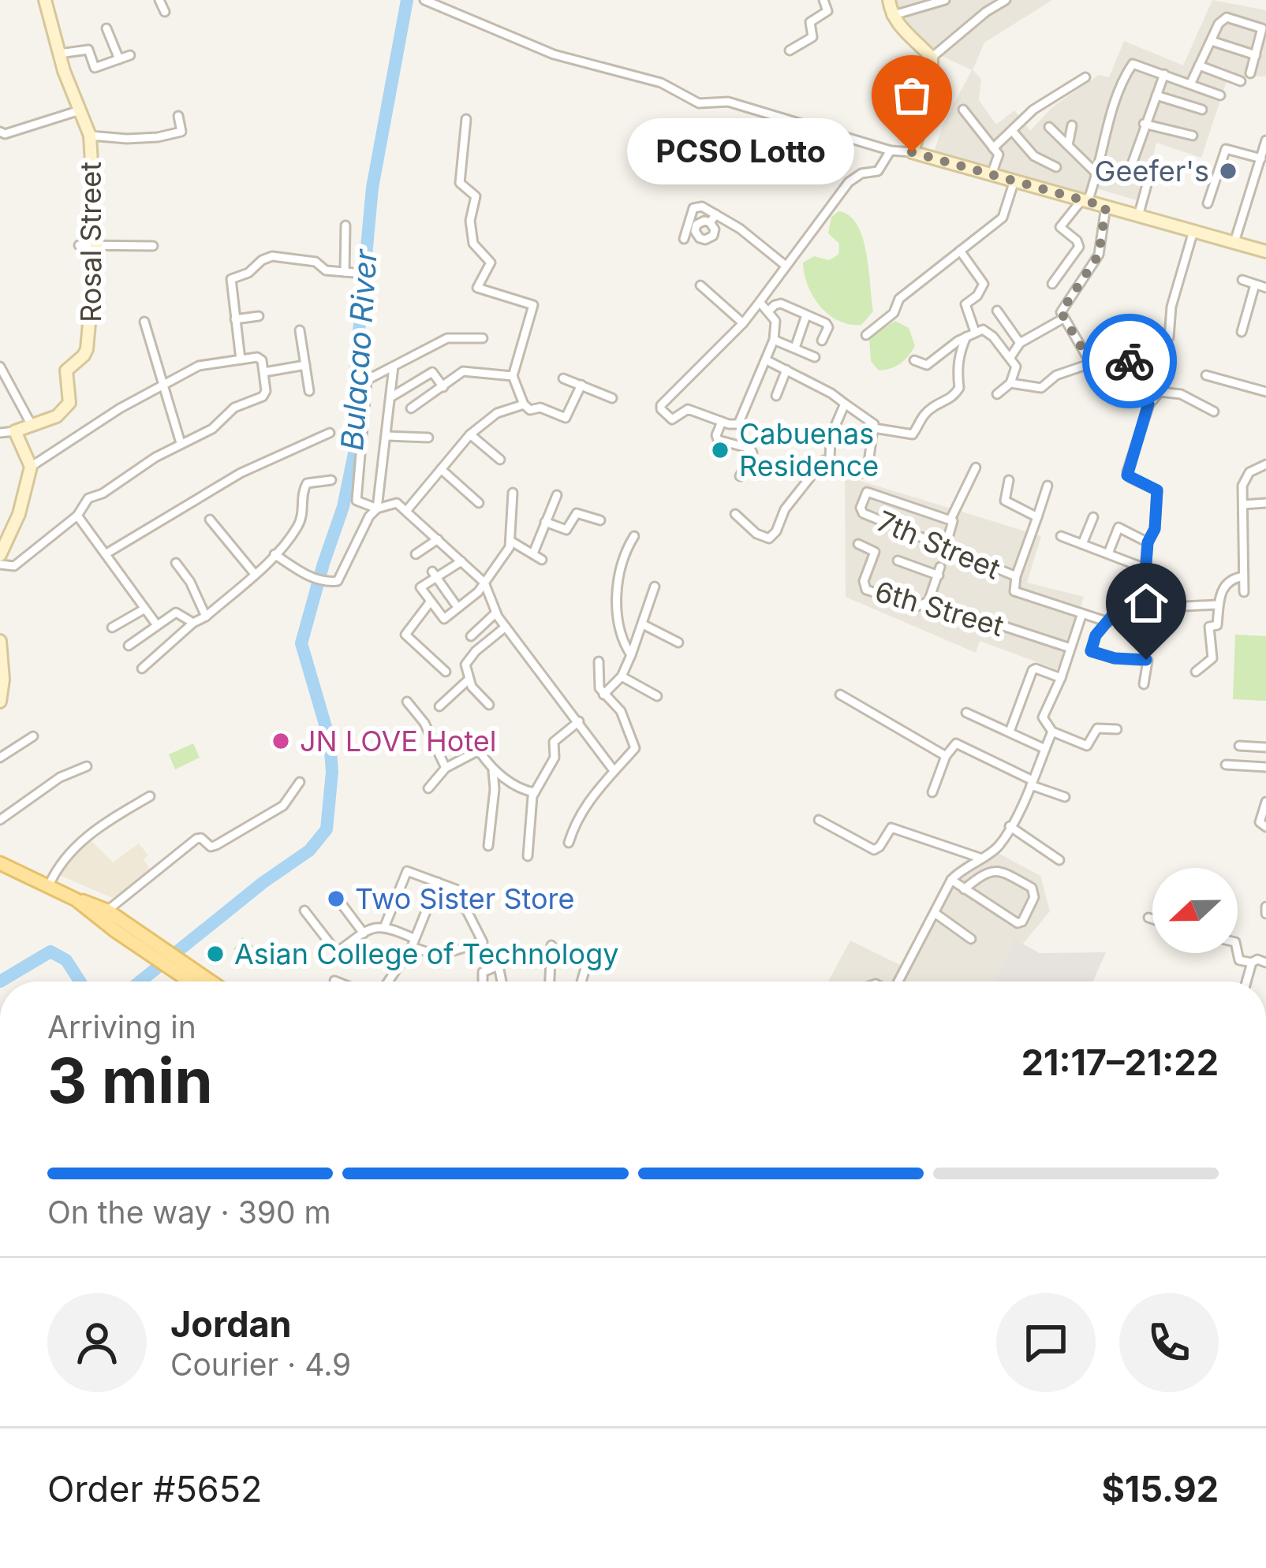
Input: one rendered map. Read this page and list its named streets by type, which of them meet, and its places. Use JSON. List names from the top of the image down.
{
  "streets": {
    "street": ["Rosal Street", "7th Street", "6th Street"]
  },
  "water": ["Bulacao River"],
  "places": [
    "PCSO Lotto",
    "Geefer's",
    "Cabuenas Residence",
    "JN LOVE Hotel",
    "Two Sister Store",
    "Asian College of Technology"
  ],
  "north": "left",
  "page": {
    "bubble": "PCSO Lotto",
    "heading": ["3 min", "Arriving in", "21:17–21:22"],
    "panel": [
      "Jordan",
      "Courier · 4.9",
      "Order #5652",
      "$15.92"
    ],
    "bar": "On the way · 390 m"
  }
}
